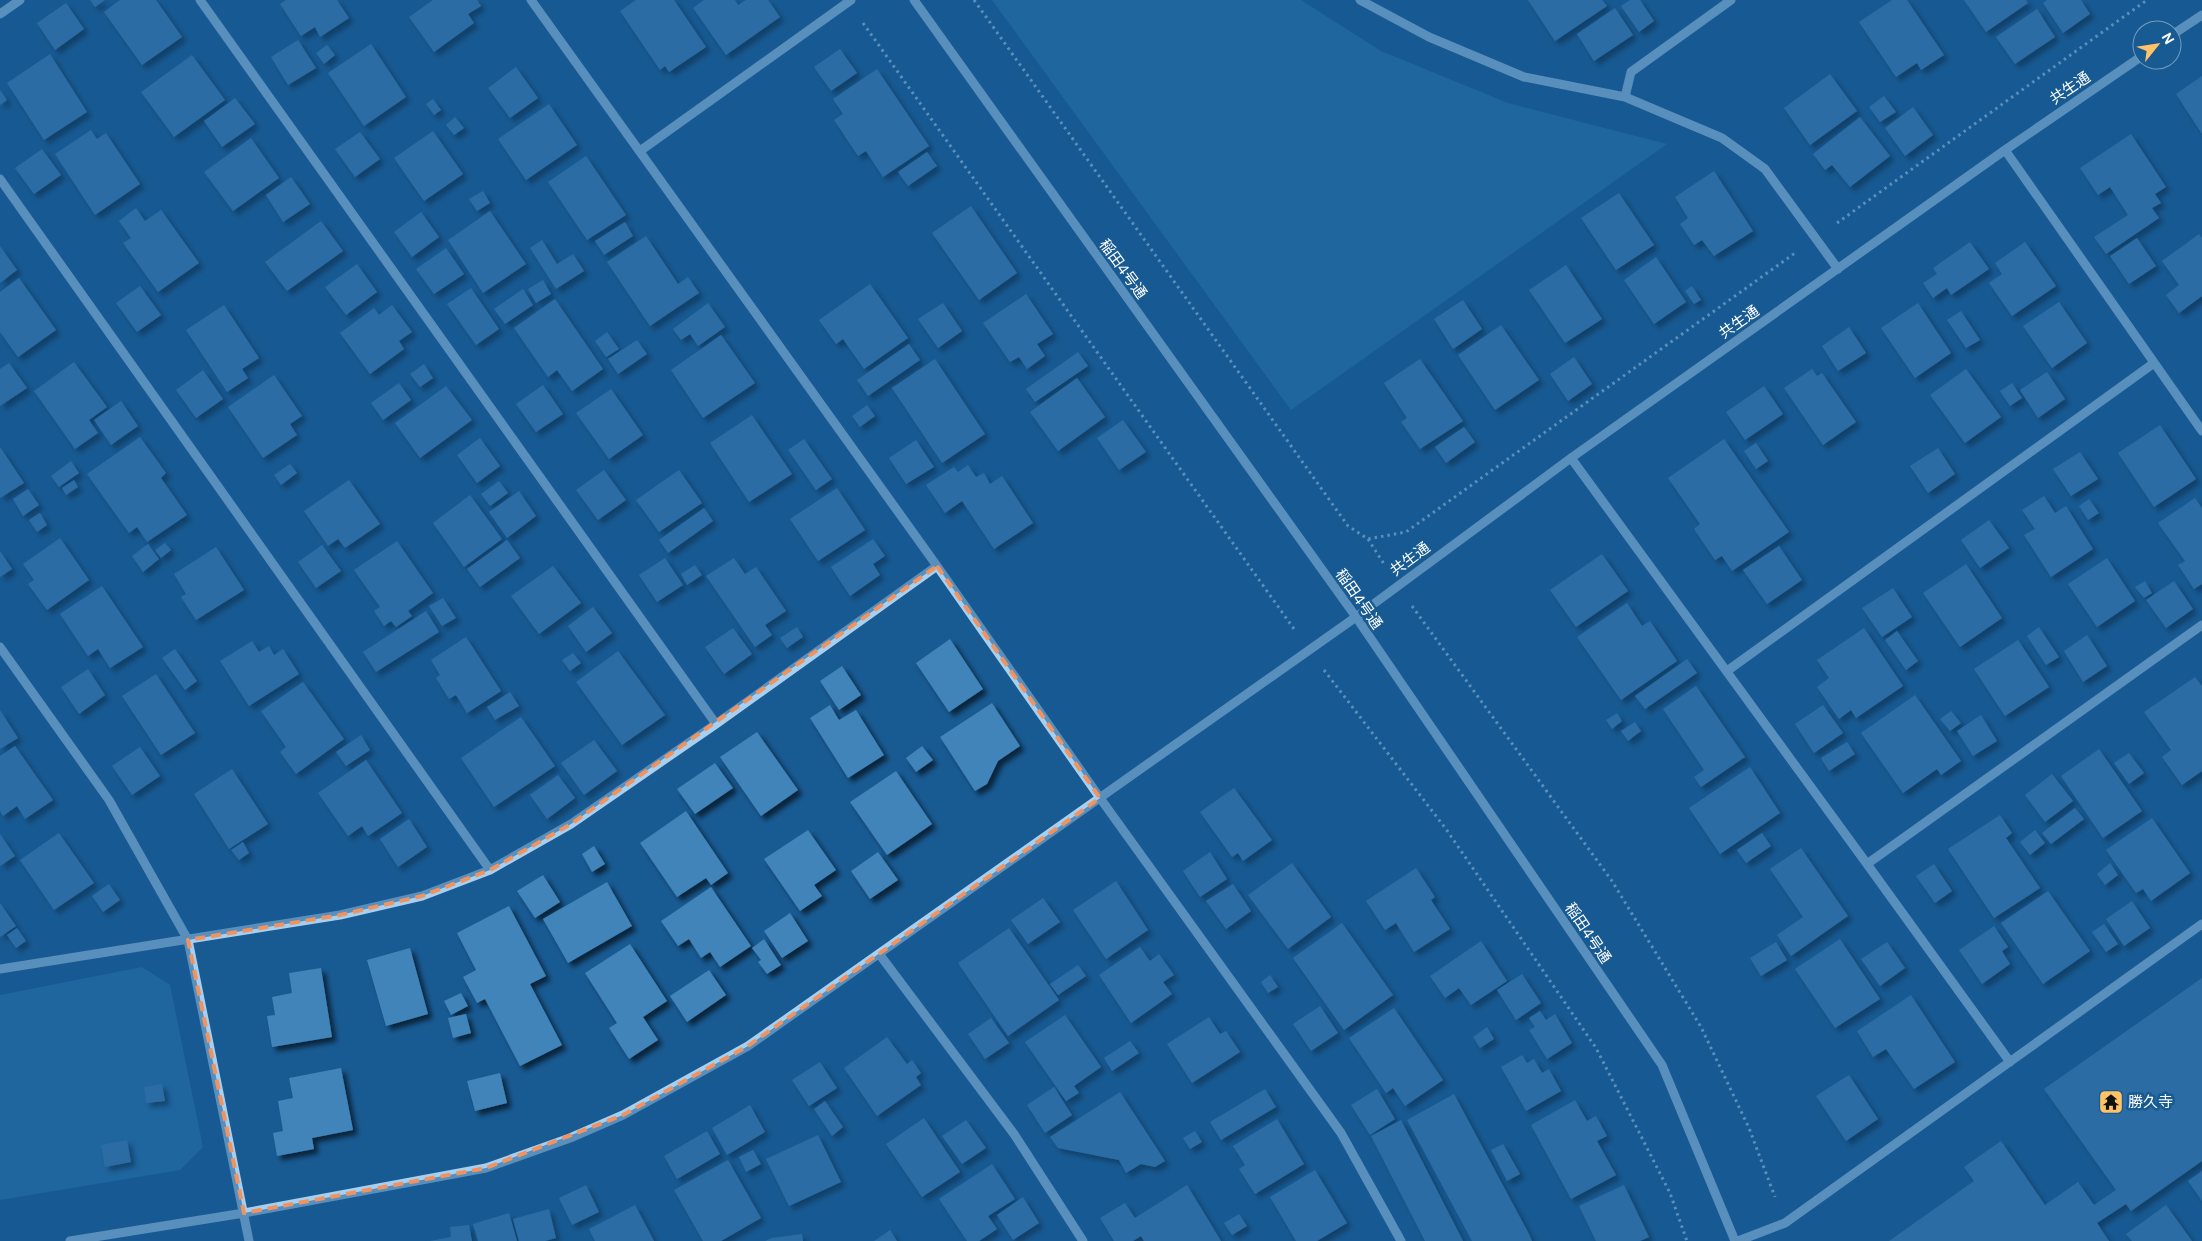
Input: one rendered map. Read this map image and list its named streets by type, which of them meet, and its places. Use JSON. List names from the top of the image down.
{
  "streets": {
    "street": ["共生通", "稲田4号通"]
  },
  "crossings": [
    ["共生通", "稲田4号通"]
  ],
  "places": {
    "temple": ["勝久寺"]
  },
  "north": "top right"
}
